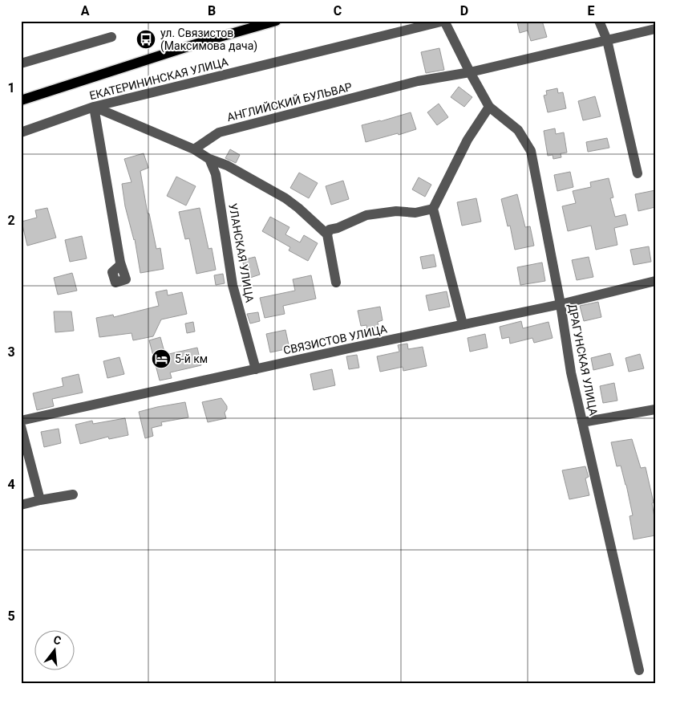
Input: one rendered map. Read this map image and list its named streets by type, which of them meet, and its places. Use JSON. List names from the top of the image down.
{
  "streets": {
    "street": [
      "ЕКАТЕРИНИНСКАЯ УЛИЦА",
      "АНГЛИЙСКИЙ БУЛЬВАР",
      "УЛАНСКАЯ УЛИЦА",
      "СВЯЗИСТОВ УЛИЦА",
      "ДРАГУНСКАЯ УЛИЦА"
    ]
  },
  "crossings": [
    ["ЕКАТЕРИНИНСКАЯ УЛИЦА", "ДРАГУНСКАЯ УЛИЦА"],
    ["АНГЛИЙСКИЙ БУЛЬВАР", "ДРАГУНСКАЯ УЛИЦА"],
    ["УЛАНСКАЯ УЛИЦА", "СВЯЗИСТОВ УЛИЦА"],
    ["СВЯЗИСТОВ УЛИЦА", "ДРАГУНСКАЯ УЛИЦА"]
  ],
  "places": {
    "bus stop": ["ул. Связистов (Максимова дача)"],
    "hotel": ["5-й км"]
  },
  "north": "top",
  "grid": {
    "columns": [
      "A",
      "B",
      "C",
      "D",
      "E"
    ],
    "rows": [
      "1",
      "2",
      "3",
      "4",
      "5"
    ]
  }
}
